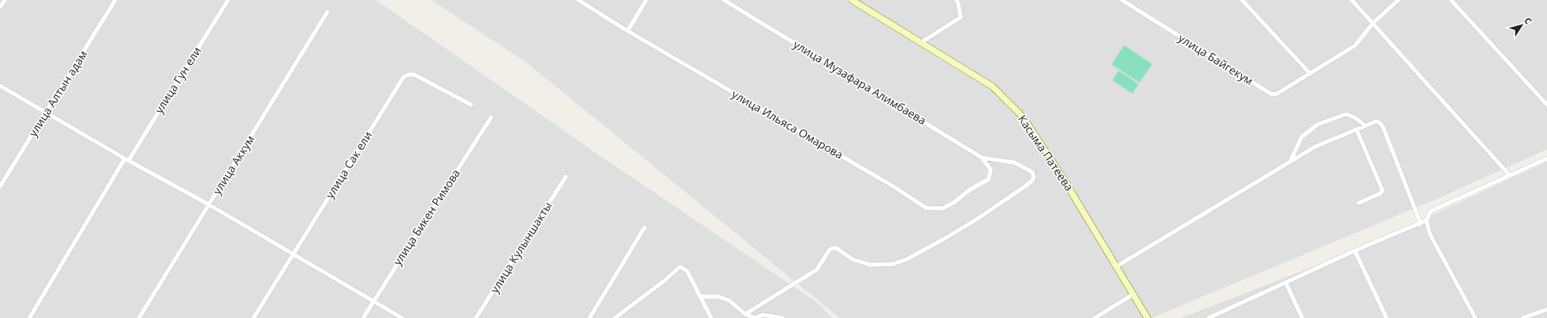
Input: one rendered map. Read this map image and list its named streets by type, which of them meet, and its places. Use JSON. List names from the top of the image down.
{
  "streets": {
    "main road": ["Касыма Патеева"],
    "street": [
      "улица Байгекум",
      "улица Гун ели",
      "улица Музафара Алимбаева",
      "улица Алтын адам",
      "улица Ильяса Омарова",
      "улица Аккум",
      "улица Сак ели",
      "улица Бикен Римова",
      "улица Кулыншакты"
    ]
  },
  "crossings": [
    ["улица Музафара Алимбаева", "улица Ильяса Омарова"]
  ],
  "north": "top right"
}
